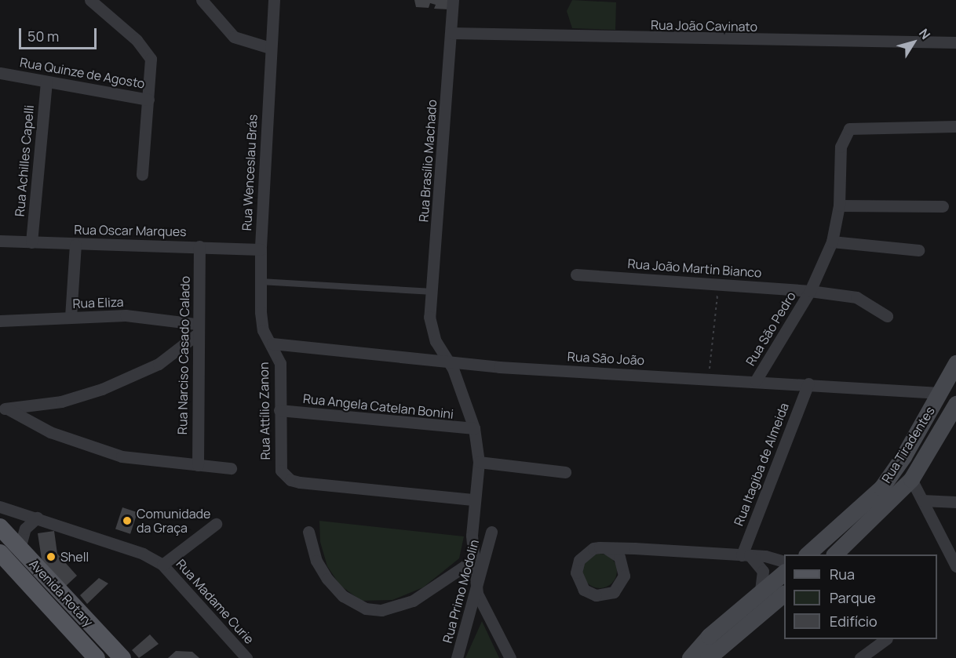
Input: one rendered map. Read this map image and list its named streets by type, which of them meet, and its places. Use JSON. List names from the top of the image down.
{
  "streets": {
    "main road": ["Rua Tiradentes", "Avenida Rotary"],
    "street": [
      "Rua João Cavinato",
      "Rua Quinze de Agosto",
      "Rua Achilles Capelli",
      "Rua Brasílio Machado",
      "Rua Wenceslau Brás",
      "Rua Oscar Marques",
      "Rua João Martin Bianco",
      "Rua Eliza",
      "Rua São Pedro",
      "Rua Narciso Casado Calado",
      "Rua São João",
      "Rua Angela Catelan Bonini",
      "Rua Attílio Zanon",
      "Rua Itagiba de Almeida",
      "Rua Primo Modolin",
      "Rua Madame Curie"
    ]
  },
  "crossings": [
    ["Rua João Cavinato", "Rua Brasílio Machado"],
    ["Rua Quinze de Agosto", "Rua Achilles Capelli"],
    ["Rua Achilles Capelli", "Rua Oscar Marques"],
    ["Rua Brasílio Machado", "Rua São João"],
    ["Rua Brasílio Machado", "Rua Angela Catelan Bonini"],
    ["Rua Brasílio Machado", "Rua Attílio Zanon"],
    ["Rua Brasílio Machado", "Rua Primo Modolin"],
    ["Rua Wenceslau Brás", "Rua Oscar Marques"],
    ["Rua Wenceslau Brás", "Rua São João"],
    ["Rua Wenceslau Brás", "Rua Attílio Zanon"],
    ["Rua Oscar Marques", "Rua Narciso Casado Calado"],
    ["Rua João Martin Bianco", "Rua São Pedro"],
    ["Rua Eliza", "Rua Narciso Casado Calado"],
    ["Rua São Pedro", "Rua São João"],
    ["Rua São João", "Rua Attílio Zanon"],
    ["Rua São João", "Rua Tiradentes"],
    ["Rua São João", "Rua Itagiba de Almeida"],
    ["Rua Angela Catelan Bonini", "Rua Attílio Zanon"]
  ],
  "places": ["Comunidade da Graça", "Shell"],
  "legend": ["Rua", "Parque", "Edifício"],
  "scale_bar": "50 m",
  "north": "top right"
}
